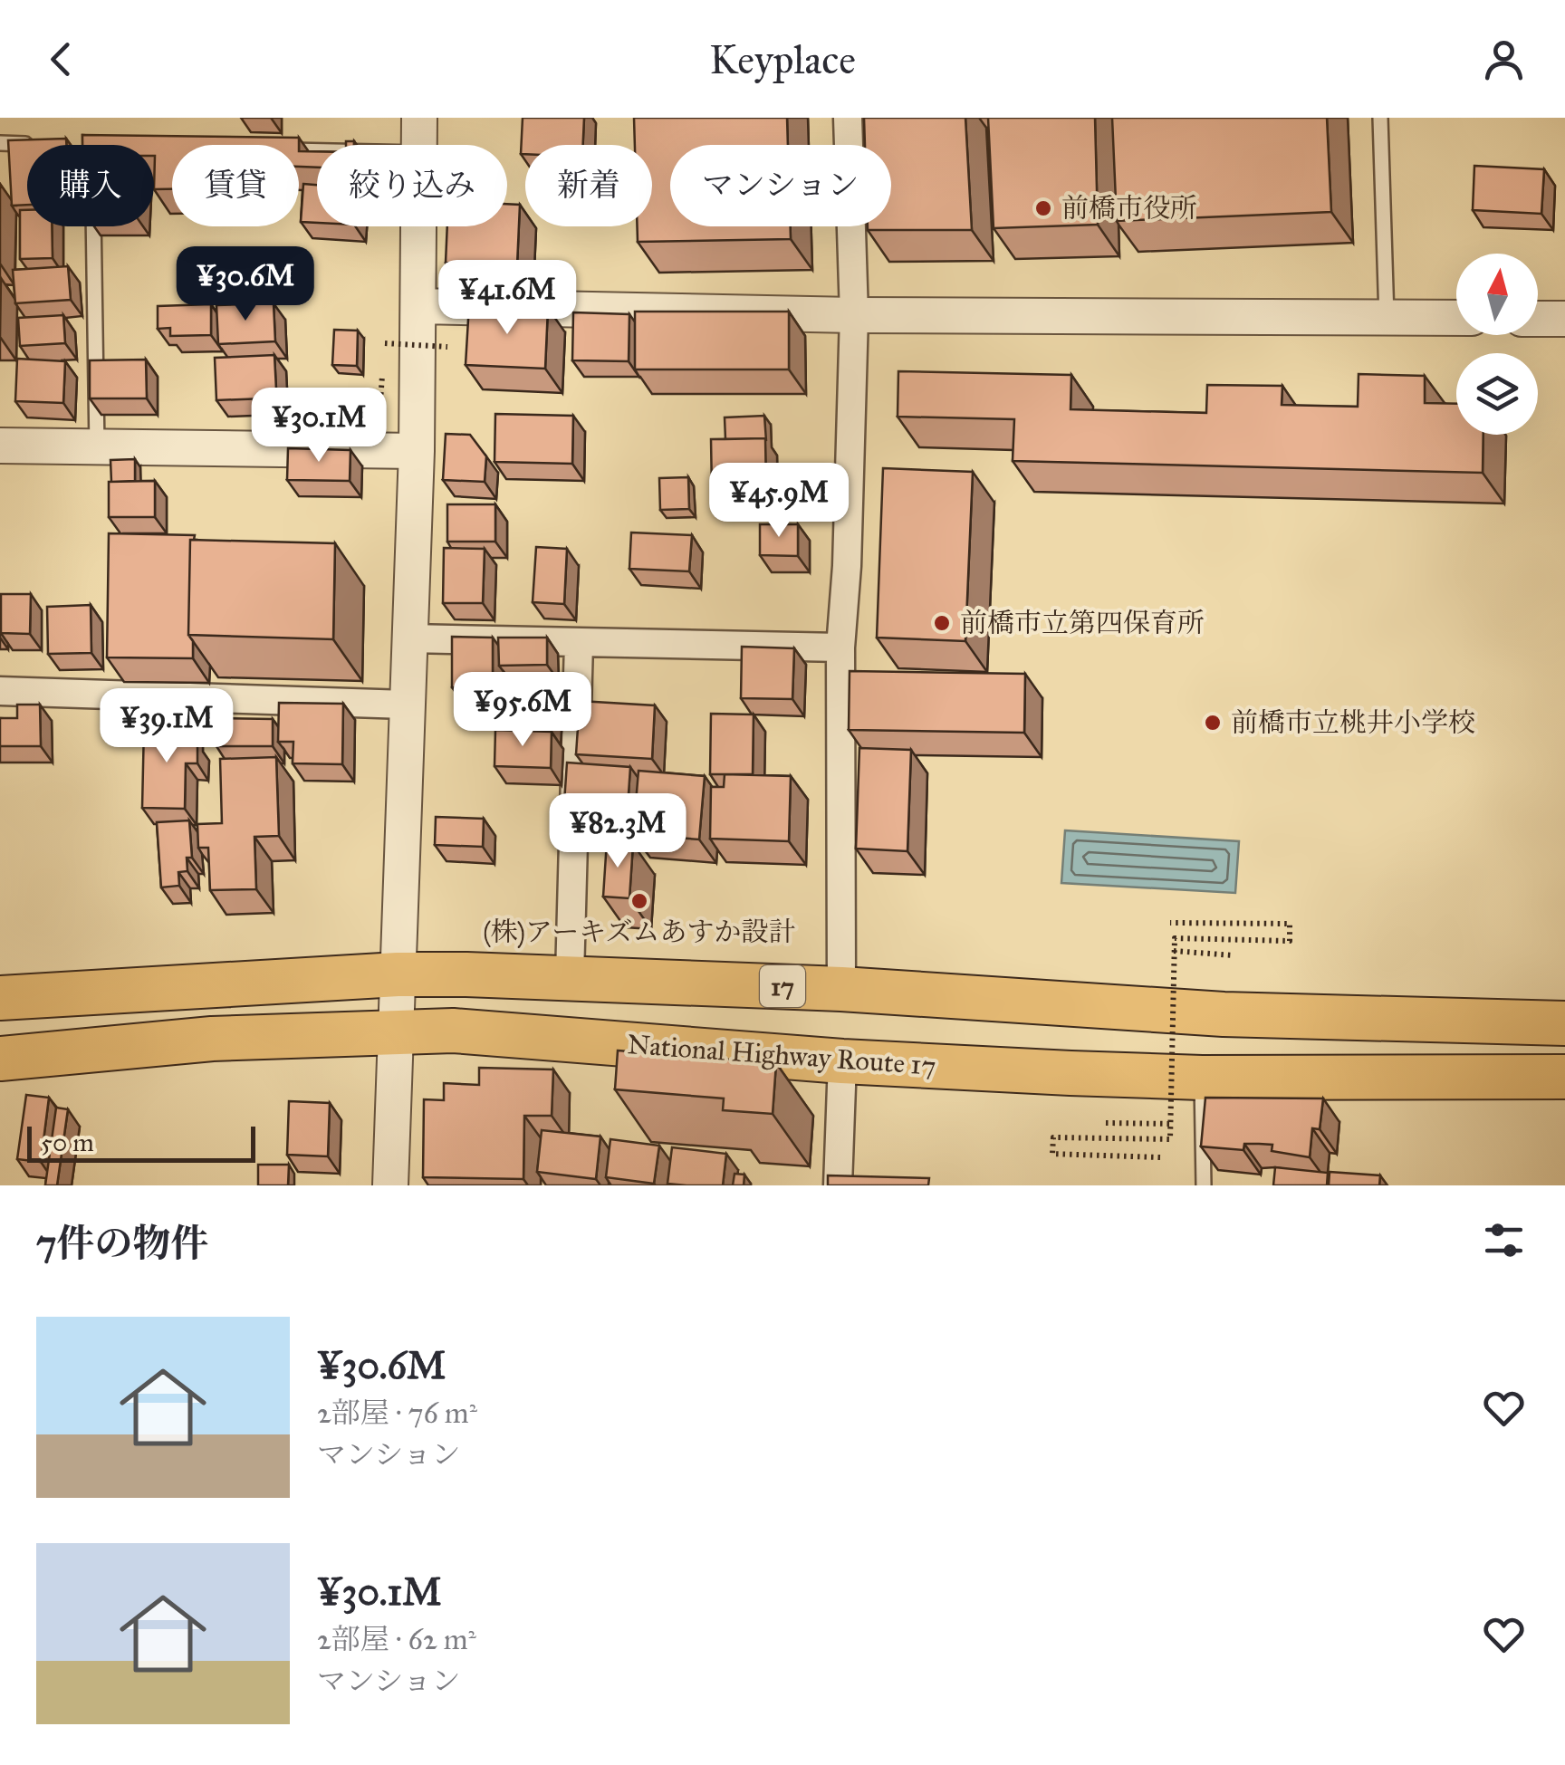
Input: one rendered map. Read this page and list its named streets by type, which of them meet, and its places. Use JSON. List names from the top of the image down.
{
  "streets": {
    "highway": ["17", "National Highway Route 17"]
  },
  "places": [
    "前橋市役所",
    "前橋市立第四保育所",
    "前橋市立桃井小学校",
    "(株)アーキズムあすか設計"
  ],
  "scale_bar": "50 m",
  "north": "top",
  "page": {
    "header": "Keyplace",
    "chip": [
      "購入",
      "賃貸",
      "絞り込み",
      "新着",
      "マンション"
    ],
    "price": [
      "¥30.6M",
      "¥41.6M",
      "¥30.1M",
      "¥45.9M",
      "¥95.6M",
      "¥39.1M",
      "¥82.3M"
    ],
    "scale": "50 m",
    "heading": "7件の物件",
    "list": [
      {
        "name": "¥30.6M",
        "note": "2部屋 · 76 m² · マンション"
      },
      {
        "name": "¥30.1M",
        "note": "2部屋 · 62 m² · マンション"
      }
    ]
  }
}
